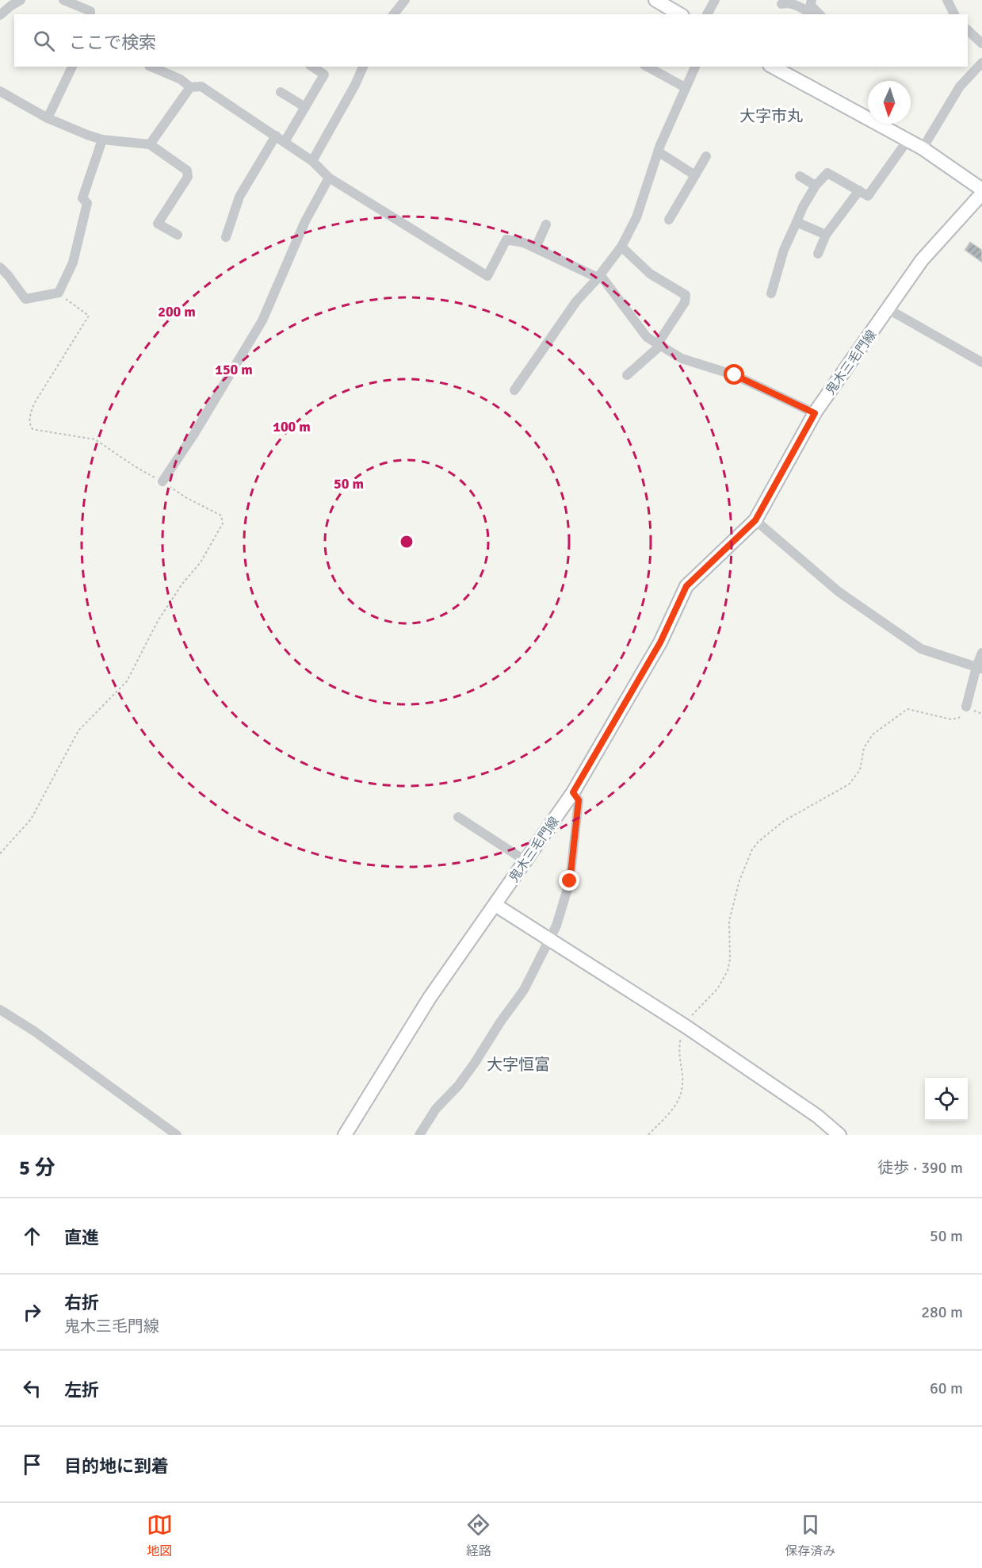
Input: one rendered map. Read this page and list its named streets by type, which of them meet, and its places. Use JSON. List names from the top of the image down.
{
  "streets": {
    "main road": ["鬼木三毛門線"]
  },
  "districts": ["大字市丸", "大字恒富"],
  "north": "bottom",
  "page": {
    "search": "ここで検索",
    "heading": ["5 分", "徒歩 · 390 m"],
    "list": [
      ["直進", "50 m"],
      ["右折", "鬼木三毛門線", "280 m"],
      ["左折", "60 m"],
      "目的地に到着"
    ],
    "nav": ["地図", "経路", "保存済み"]
  },
  "rings": [
    "200 m",
    "150 m",
    "100 m",
    "50 m"
  ]
}
